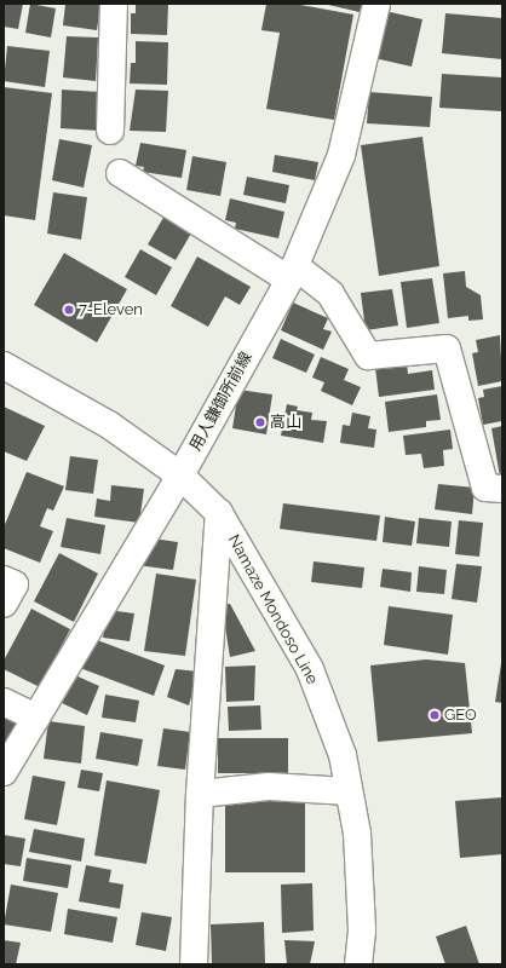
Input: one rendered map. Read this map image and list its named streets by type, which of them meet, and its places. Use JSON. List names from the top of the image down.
{
  "streets": {
    "street": ["用人鎌御所前線", "Namaze Mondoso Line"]
  },
  "crossings": [
    ["用人鎌御所前線", "Namaze Mondoso Line"]
  ],
  "places": ["7-Eleven", "高山", "GEO"]
}
